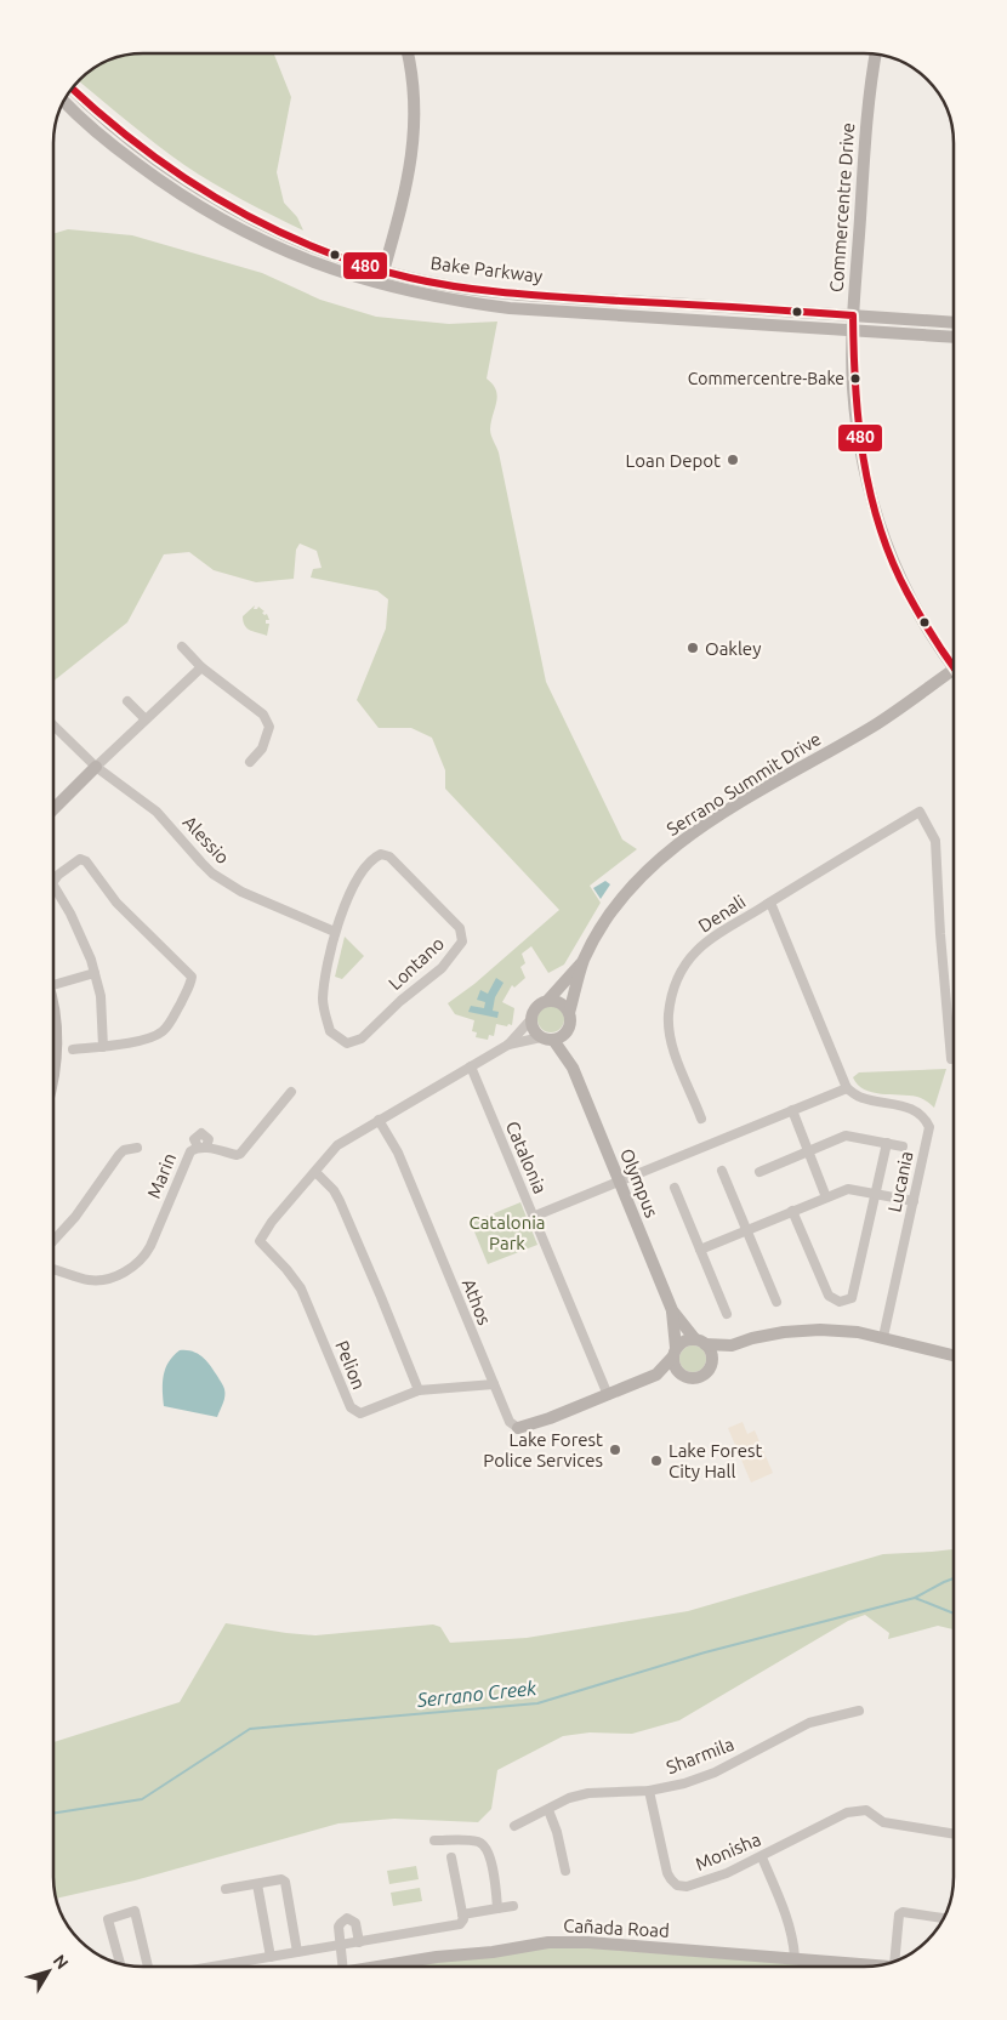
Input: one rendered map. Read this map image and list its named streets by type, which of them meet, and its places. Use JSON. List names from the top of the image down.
{
  "streets": {
    "street": [
      "Commercentre Drive",
      "Bake Parkway",
      "Serrano Summit Drive",
      "Alessio",
      "Denali",
      "Lontano",
      "Catalonia",
      "Marin",
      "Lucania",
      "Olympus",
      "Athos",
      "Pelion",
      "Sharmila",
      "Monisha",
      "Cañada Road"
    ]
  },
  "crossings": [
    ["Commercentre Drive", "Bake Parkway"],
    ["Serrano Summit Drive", "Catalonia"],
    ["Serrano Summit Drive", "Olympus"],
    ["Serrano Summit Drive", "Athos"],
    ["Serrano Summit Drive", "Pelion"],
    ["Alessio", "Lontano"],
    ["Athos", "Pelion"],
    ["Sharmila", "Monisha"]
  ],
  "water": ["Serrano Creek"],
  "parks": ["Catalonia Park"],
  "places": [
    "Commercentre-Bake",
    "Loan Depot",
    "Oakley",
    "Lake Forest Police Services",
    "Lake Forest City Hall"
  ],
  "lines": ["transit line 480"],
  "north": "top right"
}
